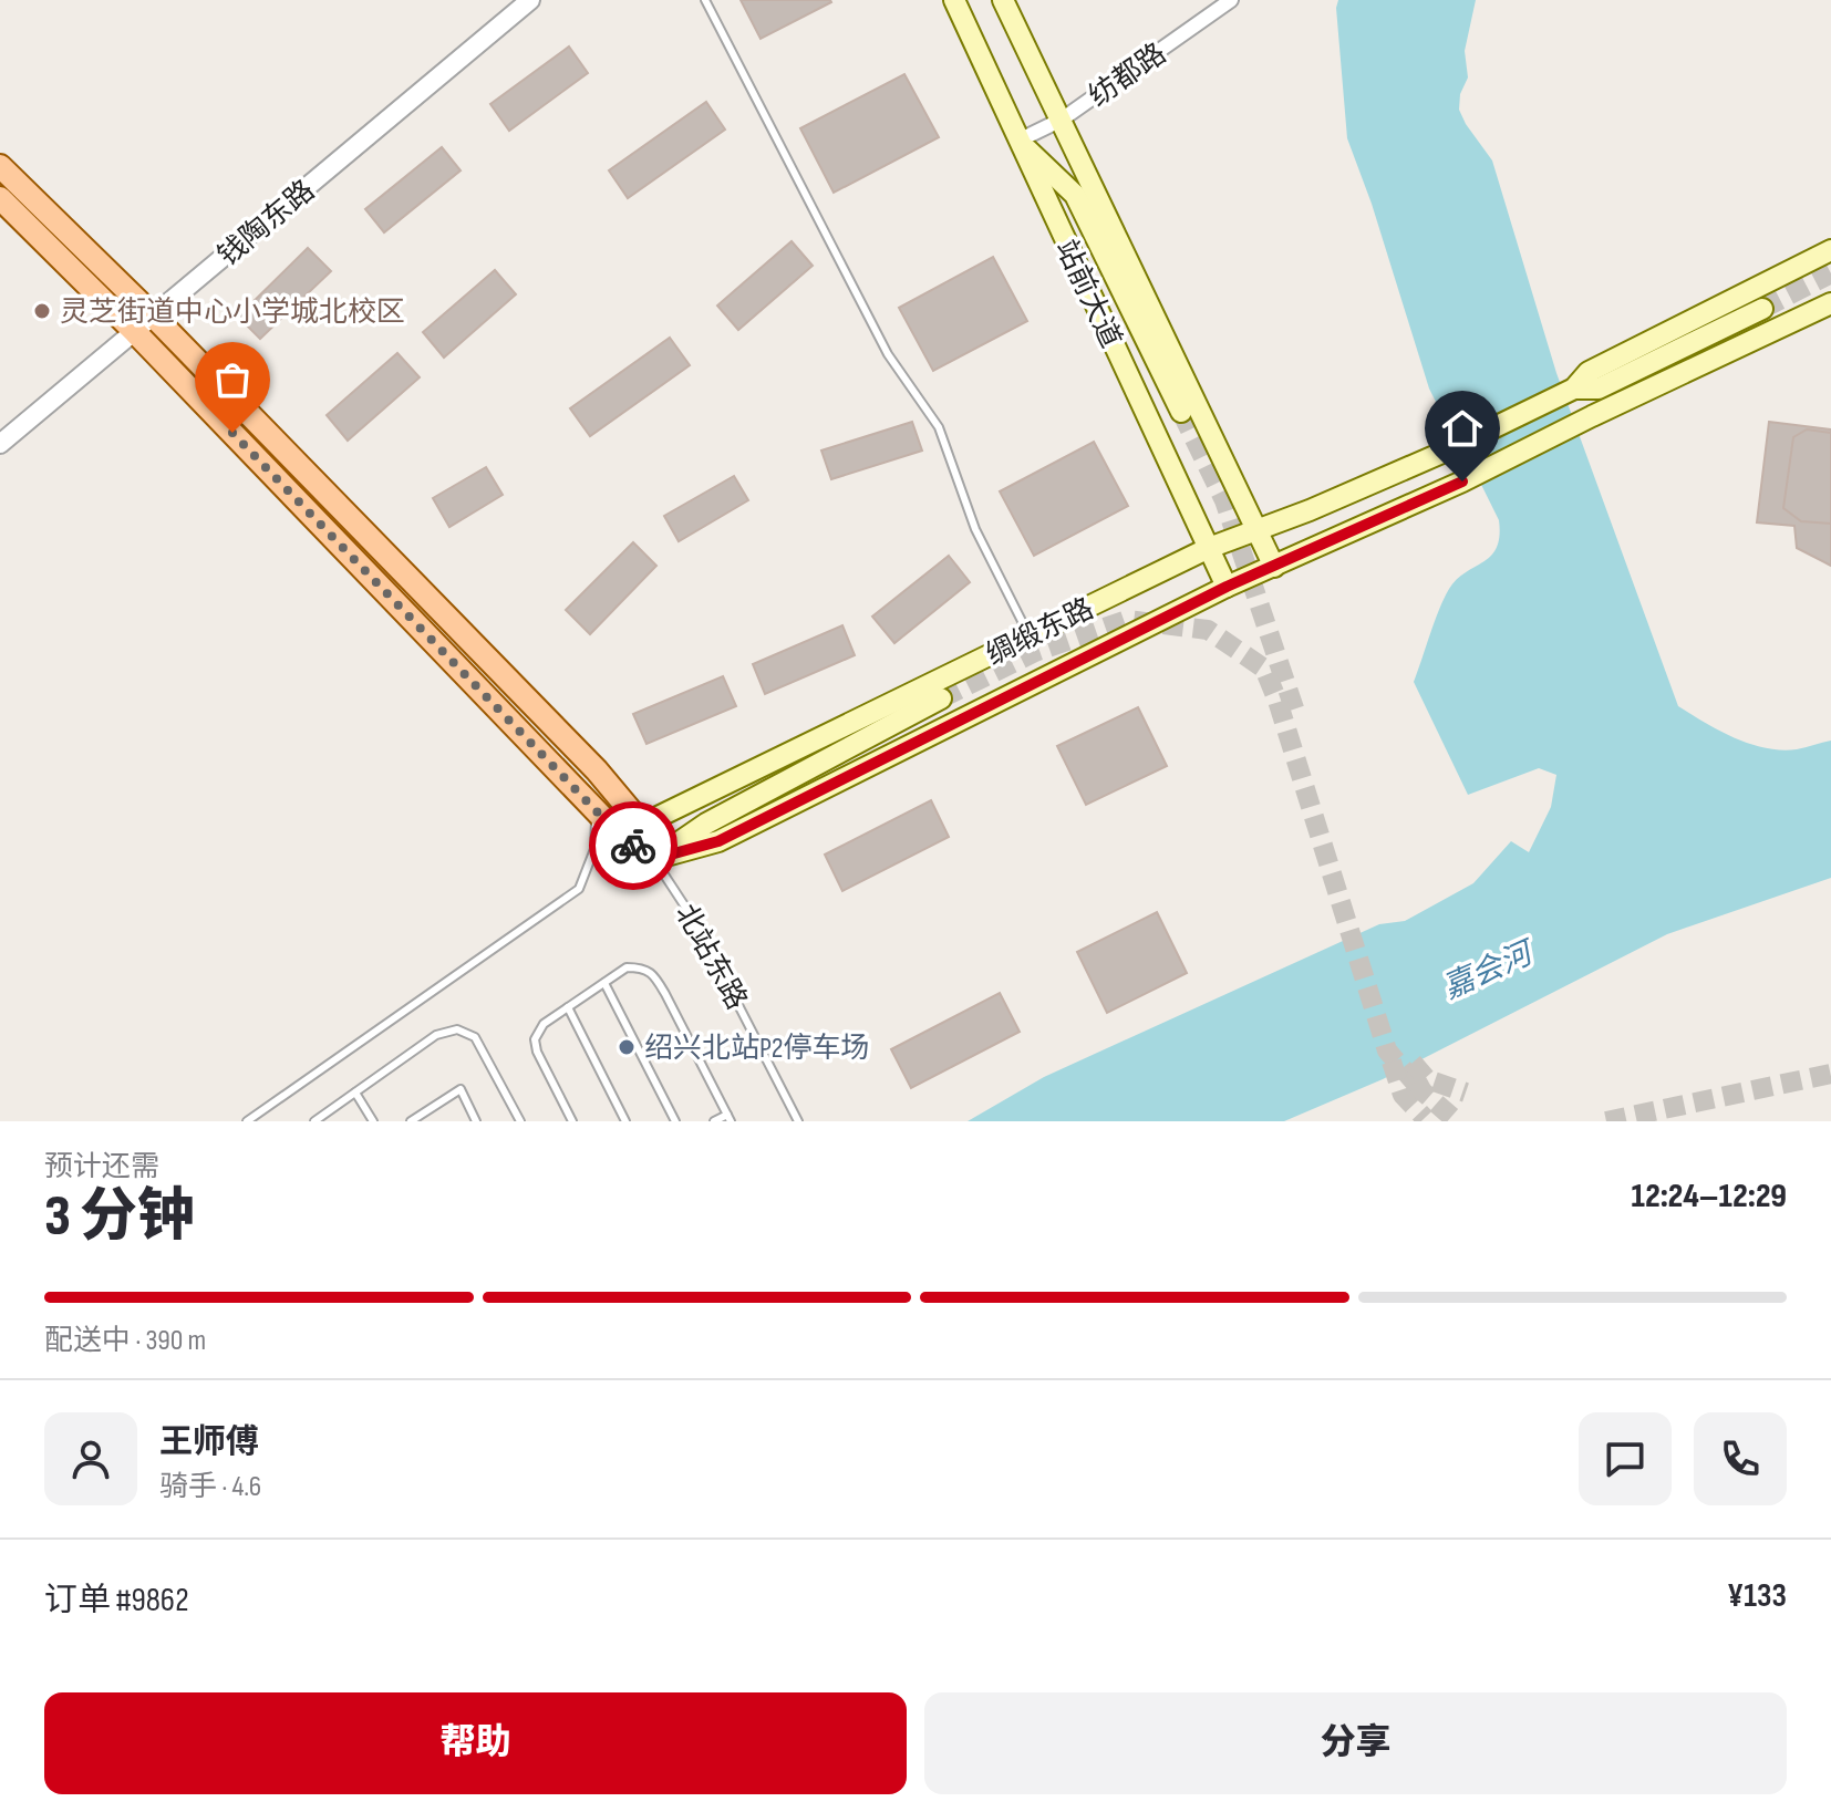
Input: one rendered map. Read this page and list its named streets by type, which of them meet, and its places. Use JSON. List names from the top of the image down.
{
  "streets": {
    "main road": ["站前大道", "绸缎东路", "北站东路"],
    "street": ["纺都路", "钱陶东路"]
  },
  "crossings": [
    ["纺都路", "站前大道"],
    ["钱陶东路", "北站东路"],
    ["站前大道", "绸缎东路"],
    ["绸缎东路", "北站东路"]
  ],
  "water": ["嘉会河"],
  "places": ["灵芝街道中心小学城北校区", "绍兴北站P2停车场"],
  "page": {
    "heading": ["3 分钟", "预计还需", "12:24–12:29"],
    "panel": [
      "王师傅",
      "骑手 · 4.6",
      "订单 #9862",
      "¥133"
    ],
    "bar": "配送中 · 390 m",
    "buttons": ["帮助", "分享"]
  }
}
